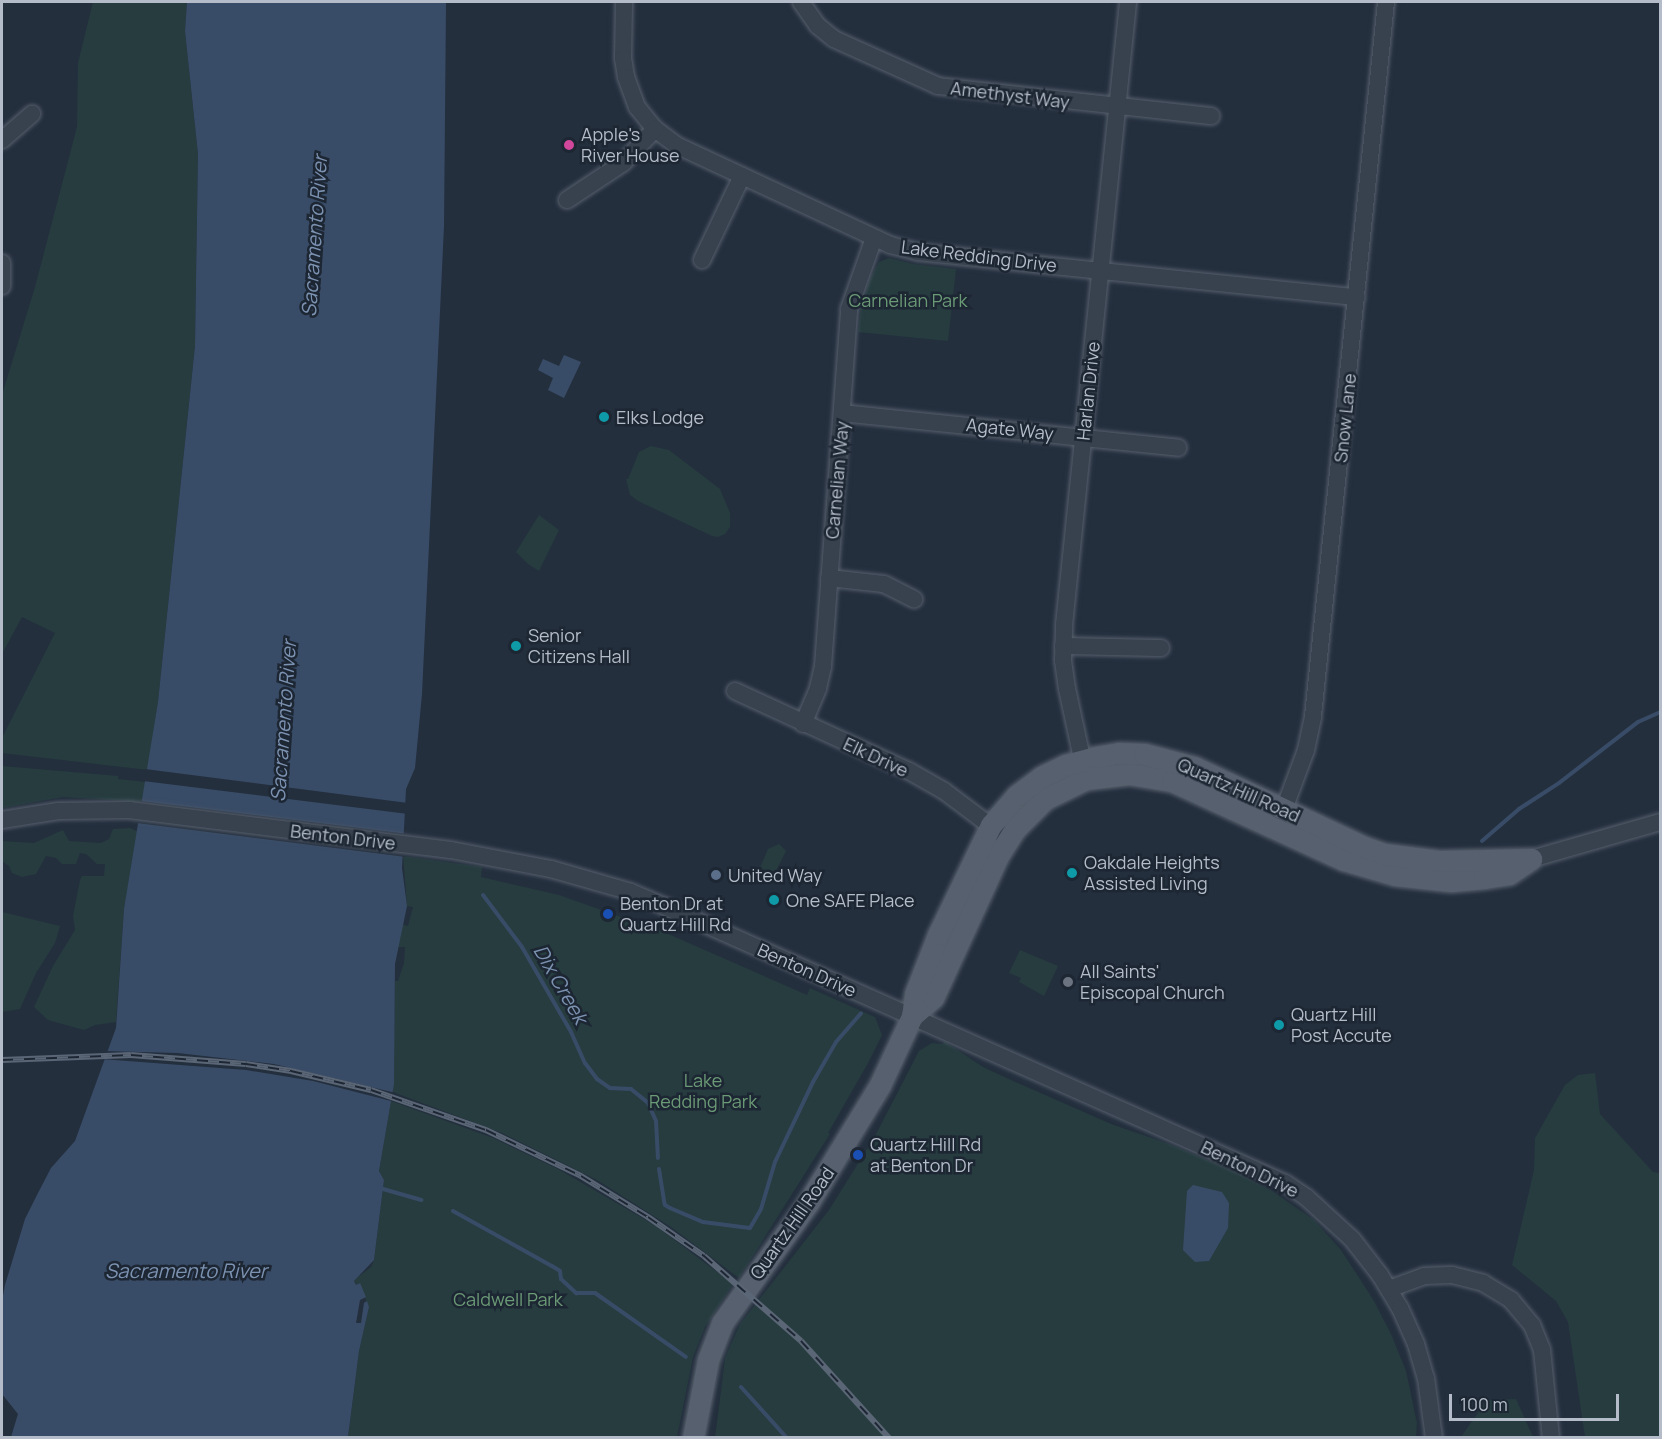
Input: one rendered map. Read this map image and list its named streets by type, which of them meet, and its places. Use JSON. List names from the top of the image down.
{
  "streets": {
    "main road": ["Quartz Hill Road"],
    "street": [
      "Amethyst Way",
      "Lake Redding Drive",
      "Harlan Drive",
      "Snow Lane",
      "Agate Way",
      "Carnelian Way",
      "Elk Drive",
      "Benton Drive"
    ]
  },
  "crossings": [
    ["Amethyst Way", "Harlan Drive"],
    ["Lake Redding Drive", "Harlan Drive"],
    ["Lake Redding Drive", "Snow Lane"],
    ["Lake Redding Drive", "Carnelian Way"],
    ["Harlan Drive", "Agate Way"],
    ["Harlan Drive", "Quartz Hill Road"],
    ["Snow Lane", "Quartz Hill Road"],
    ["Agate Way", "Carnelian Way"],
    ["Carnelian Way", "Elk Drive"],
    ["Elk Drive", "Quartz Hill Road"],
    ["Quartz Hill Road", "Benton Drive"]
  ],
  "water": ["Sacramento River", "Dix Creek"],
  "parks": ["Carnelian Park", "Lake Redding Park", "Caldwell Park"],
  "places": [
    "Apple's River House",
    "Elks Lodge",
    "Senior Citizens Hall",
    "Oakdale Heights Assisted Living",
    "United Way",
    "One SAFE Place",
    "Benton Dr at Quartz Hill Rd",
    "All Saints' Episcopal Church",
    "Quartz Hill Post Accute",
    "Quartz Hill Rd at Benton Dr"
  ],
  "scale_bar": "100 m"
}
